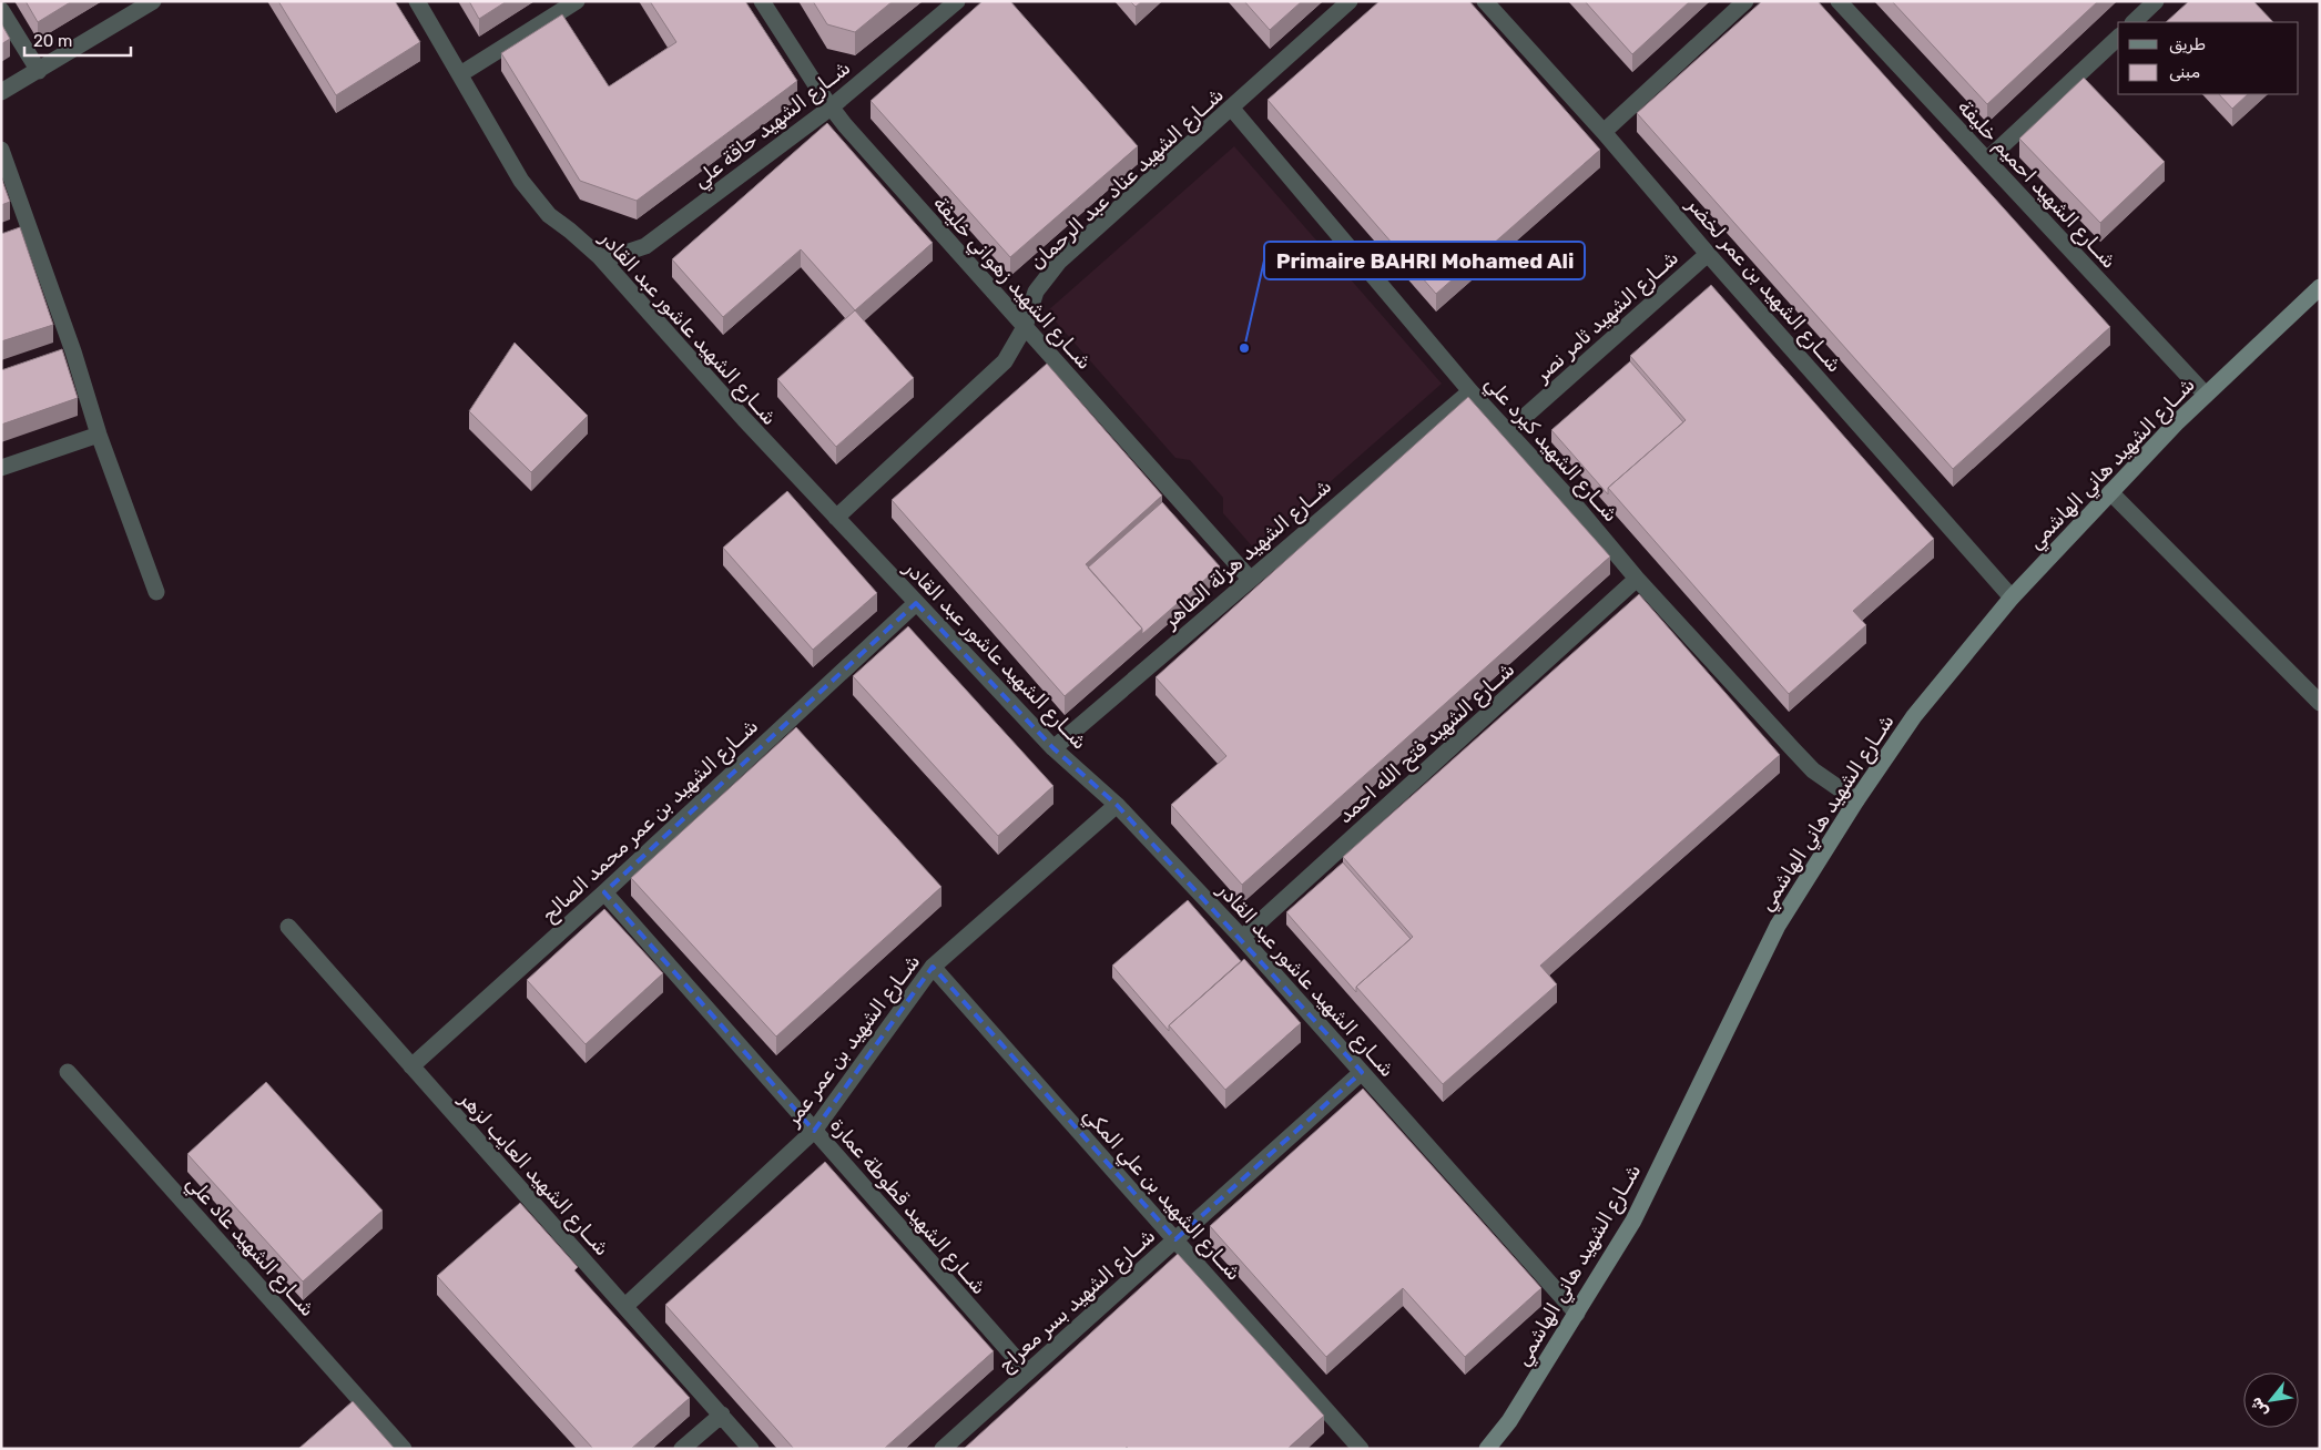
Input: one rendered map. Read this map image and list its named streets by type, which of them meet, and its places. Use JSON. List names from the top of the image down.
{
  "streets": {
    "street": [
      "شــارع الشهيد حاقة علي",
      "شــارع الشهيد عناد عبد الرحمان",
      "شــارع الشهيد احميم خليفة",
      "شــارع الشهيد زهواني خليفة",
      "شــارع الشهيد بن عمر لخضر",
      "شــارع الشهيد ثامر نصر",
      "شــارع الشهيد عاشور عبد القادر",
      "شــارع الشهيد كيرد علي",
      "شــارع الشهيد هاني الهاشمي",
      "شــارع الشهيد هزلة الطاهر",
      "شــارع الشهيد فتح الله احمد",
      "شــارع الشهيد بن عمر محمد الصالح",
      "شــارع الشهيد بن عمر عمر",
      "شــارع الشهيد العايب لزهر",
      "شــارع الشهيد بن علي المكي",
      "شــارع الشهيد قطوطة عمارة",
      "شــارع الشهيد عاد علي",
      "شــارع الشهيد بسر معراج"
    ]
  },
  "crossings": [
    ["شــارع الشهيد حاقة علي", "شــارع الشهيد زهواني خليفة"],
    ["شــارع الشهيد حاقة علي", "شــارع الشهيد عاشور عبد القادر"],
    ["شــارع الشهيد عناد عبد الرحمان", "شــارع الشهيد زهواني خليفة"],
    ["شــارع الشهيد عناد عبد الرحمان", "شــارع الشهيد عاشور عبد القادر"],
    ["شــارع الشهيد عناد عبد الرحمان", "شــارع الشهيد كيرد علي"],
    ["شــارع الشهيد احميم خليفة", "شــارع الشهيد هاني الهاشمي"],
    ["شــارع الشهيد زهواني خليفة", "شــارع الشهيد هزلة الطاهر"],
    ["شــارع الشهيد بن عمر لخضر", "شــارع الشهيد ثامر نصر"],
    ["شــارع الشهيد بن عمر لخضر", "شــارع الشهيد هاني الهاشمي"],
    ["شــارع الشهيد ثامر نصر", "شــارع الشهيد كيرد علي"],
    ["شــارع الشهيد عاشور عبد القادر", "شــارع الشهيد هاني الهاشمي"],
    ["شــارع الشهيد عاشور عبد القادر", "شــارع الشهيد هزلة الطاهر"],
    ["شــارع الشهيد عاشور عبد القادر", "شــارع الشهيد فتح الله احمد"],
    ["شــارع الشهيد عاشور عبد القادر", "شــارع الشهيد بن عمر محمد الصالح"],
    ["شــارع الشهيد عاشور عبد القادر", "شــارع الشهيد بن عمر عمر"],
    ["شــارع الشهيد عاشور عبد القادر", "شــارع الشهيد بسر معراج"],
    ["شــارع الشهيد كيرد علي", "شــارع الشهيد هاني الهاشمي"],
    ["شــارع الشهيد كيرد علي", "شــارع الشهيد هزلة الطاهر"],
    ["شــارع الشهيد كيرد علي", "شــارع الشهيد فتح الله احمد"],
    ["شــارع الشهيد بن عمر محمد الصالح", "شــارع الشهيد العايب لزهر"],
    ["شــارع الشهيد بن عمر محمد الصالح", "شــارع الشهيد قطوطة عمارة"],
    ["شــارع الشهيد بن عمر عمر", "شــارع الشهيد العايب لزهر"],
    ["شــارع الشهيد بن عمر عمر", "شــارع الشهيد بن علي المكي"],
    ["شــارع الشهيد بن عمر عمر", "شــارع الشهيد قطوطة عمارة"],
    ["شــارع الشهيد بن علي المكي", "شــارع الشهيد بسر معراج"],
    ["شــارع الشهيد قطوطة عمارة", "شــارع الشهيد بسر معراج"]
  ],
  "places": ["Primaire BAHRI Mohamed Ali"],
  "legend": ["طريق", "مبنى"],
  "scale_bar": "20 m",
  "north": "bottom left"
}
